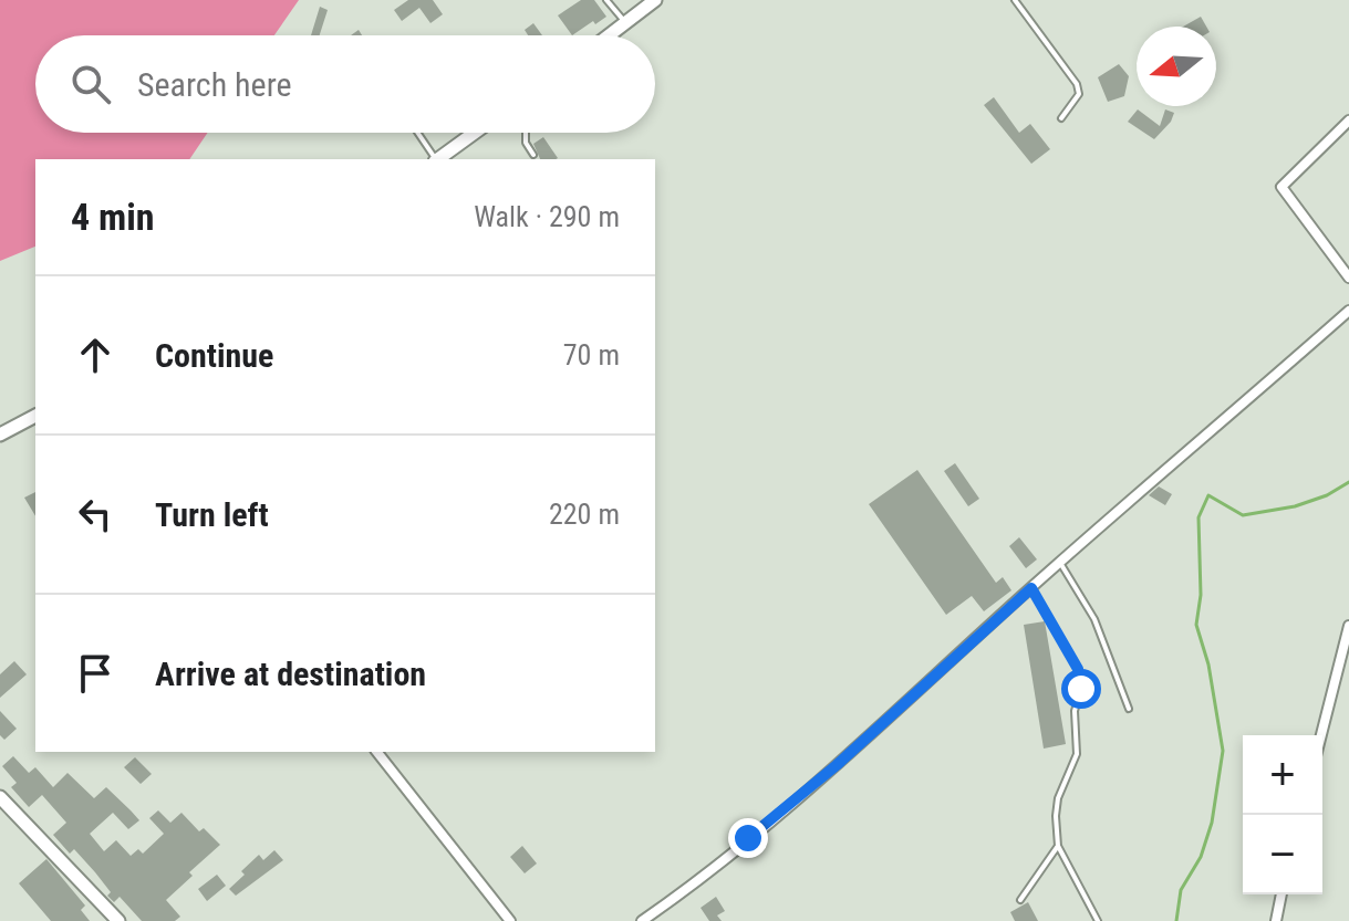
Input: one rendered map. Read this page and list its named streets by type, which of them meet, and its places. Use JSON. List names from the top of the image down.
{
  "north": "left",
  "page": {
    "search": "Search here",
    "heading": ["4 min", "Walk · 290 m"],
    "list": [
      ["Continue", "70 m"],
      ["Turn left", "220 m"],
      "Arrive at destination"
    ],
    "map_buttons": ["+", "−"]
  }
}
